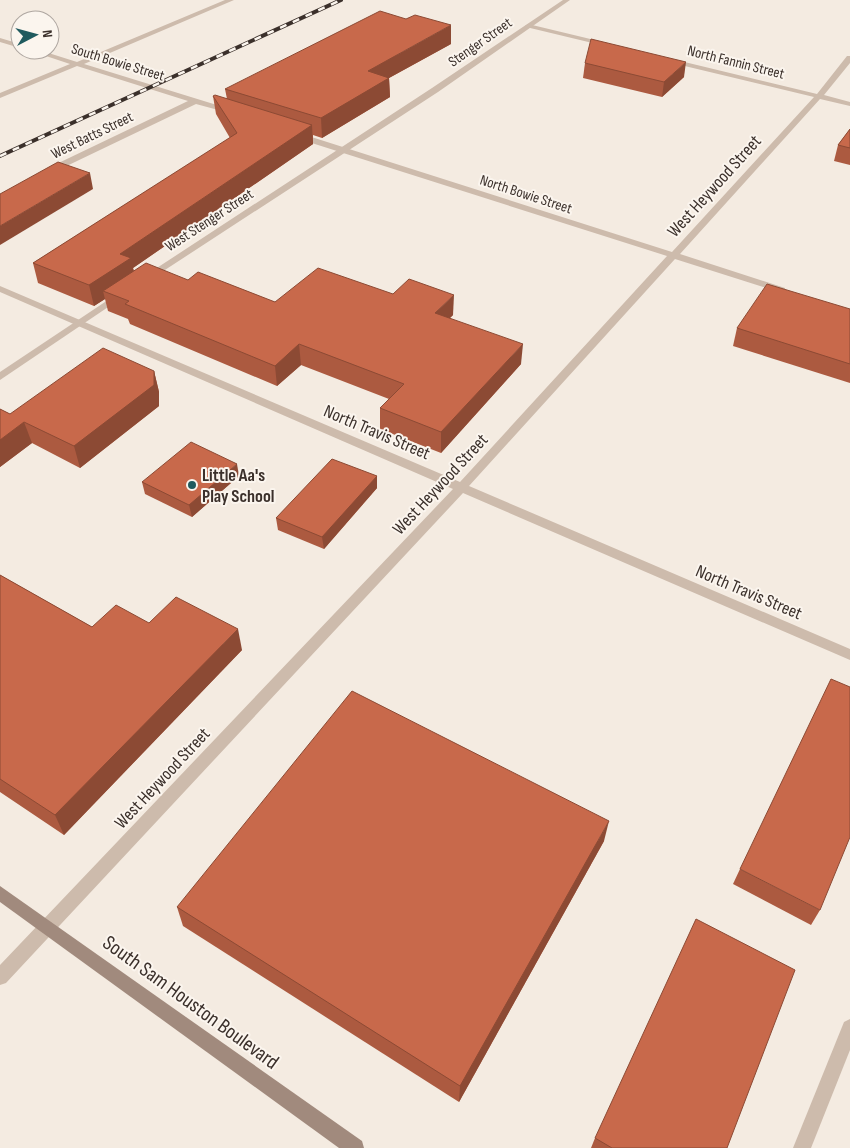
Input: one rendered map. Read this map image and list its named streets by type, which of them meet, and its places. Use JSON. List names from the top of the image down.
{
  "streets": {
    "main road": ["South Sam Houston Boulevard"],
    "street": [
      "Stenger Street",
      "South Bowie Street",
      "North Fannin Street",
      "West Batts Street",
      "West Heywood Street",
      "North Bowie Street",
      "West Stenger Street",
      "North Travis Street"
    ]
  },
  "crossings": [
    ["Stenger Street", "West Stenger Street"],
    ["South Bowie Street", "West Batts Street"],
    ["North Fannin Street", "West Heywood Street"],
    ["West Heywood Street", "North Bowie Street"],
    ["West Heywood Street", "North Travis Street"],
    ["West Heywood Street", "South Sam Houston Boulevard"],
    ["North Bowie Street", "West Stenger Street"],
    ["West Stenger Street", "North Travis Street"]
  ],
  "places": ["Little Aa's Play School"],
  "north": "right"
}
